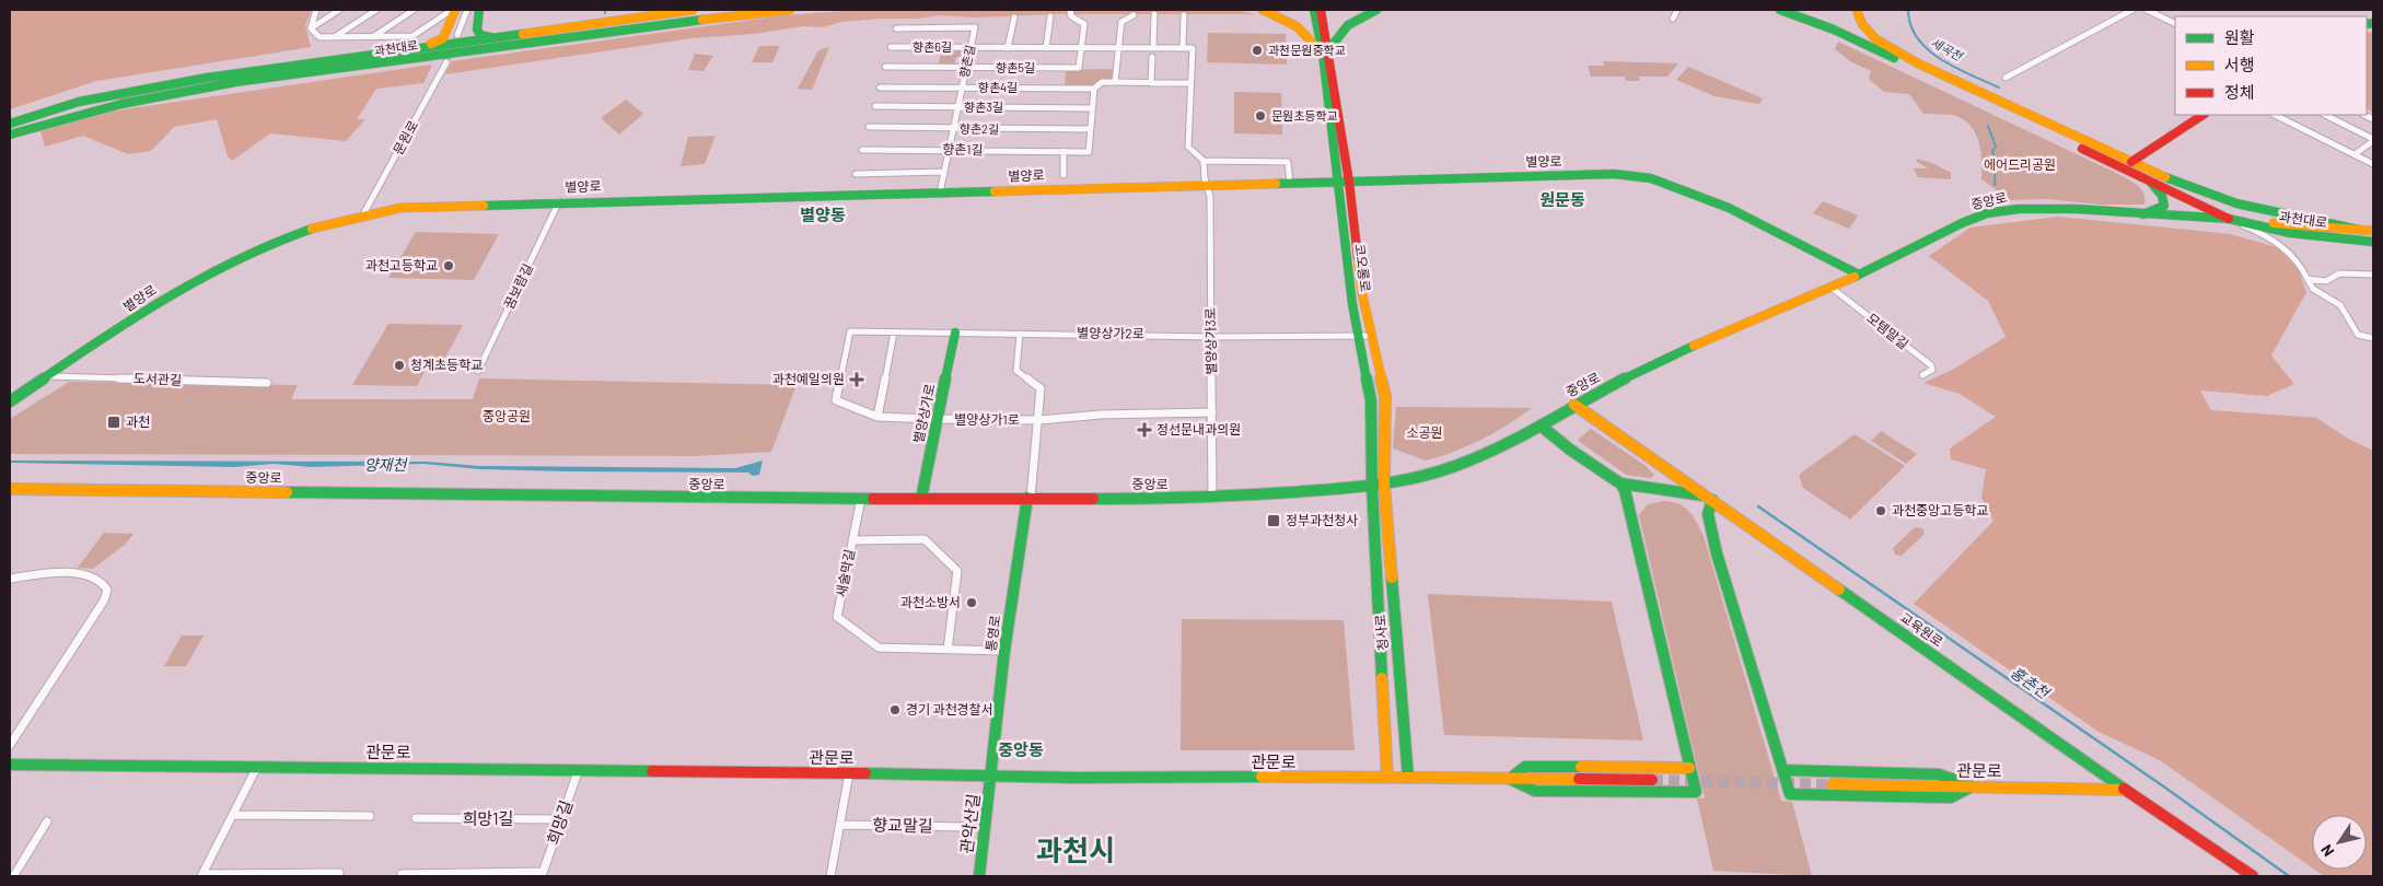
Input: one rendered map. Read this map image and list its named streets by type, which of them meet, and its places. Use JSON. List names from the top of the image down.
{
  "streets": {
    "main road": [
      "과천대로",
      "별양로",
      "중앙로",
      "코오롱로",
      "별양상가로",
      "교육원로",
      "청사로",
      "통영로",
      "관문로",
      "관악산길"
    ],
    "street": [
      "향촌6길",
      "향촌길",
      "향촌5길",
      "향촌4길",
      "향촌3길",
      "향촌2길",
      "문원로",
      "향촌1길",
      "꿈보람길",
      "모템말길",
      "별양상가2로",
      "별양상가3로",
      "도서관길",
      "별양상가1로",
      "새술막길",
      "희망1길",
      "희망길",
      "향교말길"
    ]
  },
  "crossings": [
    ["향촌6길", "향촌길"],
    ["향촌6길", "향촌5길"],
    ["향촌6길", "향촌4길"],
    ["과천대로", "중앙로"],
    ["향촌길", "향촌5길"],
    ["향촌길", "향촌4길"],
    ["향촌길", "향촌3길"],
    ["향촌길", "향촌2길"],
    ["향촌길", "향촌1길"],
    ["향촌길", "별양로"],
    ["향촌2길", "향촌1길"],
    ["문원로", "별양로"],
    ["별양로", "중앙로"],
    ["별양로", "코오롱로"],
    ["별양로", "꿈보람길"],
    ["별양로", "별양상가3로"],
    ["별양로", "도서관길"],
    ["별양로", "청사로"],
    ["중앙로", "코오롱로"],
    ["중앙로", "모템말길"],
    ["중앙로", "별양상가3로"],
    ["중앙로", "별양상가로"],
    ["중앙로", "새술막길"],
    ["중앙로", "교육원로"],
    ["중앙로", "청사로"],
    ["중앙로", "통영로"],
    ["코오롱로", "별양상가2로"],
    ["코오롱로", "청사로"],
    ["별양상가2로", "별양상가3로"],
    ["별양상가2로", "별양상가로"],
    ["별양상가2로", "별양상가1로"],
    ["별양상가2로", "청사로"],
    ["별양상가3로", "별양상가1로"],
    ["별양상가로", "별양상가1로"],
    ["새술막길", "통영로"],
    ["교육원로", "관문로"],
    ["청사로", "관문로"],
    ["통영로", "관문로"],
    ["통영로", "관악산길"],
    ["관문로", "희망길"],
    ["관문로", "관악산길"],
    ["희망1길", "희망길"]
  ],
  "districts": [
    "원문동",
    "별양동",
    "중앙동",
    "과천시"
  ],
  "water": ["세곡천", "양재천", "홍촌천"],
  "parks": ["에어드리공원", "중앙공원", "소공원"],
  "places": {
    "other": [
      "과천문원중학교",
      "문원초등학교",
      "과천고등학교",
      "청계초등학교",
      "과천중앙고등학교",
      "과천소방서",
      "경기 과천경찰서"
    ],
    "health": ["과천예일의원", "정선문내과의원"],
    "transit": ["과천", "정부과천청사"]
  },
  "legend": ["원활", "서행", "정체"],
  "north": "bottom left"
}
